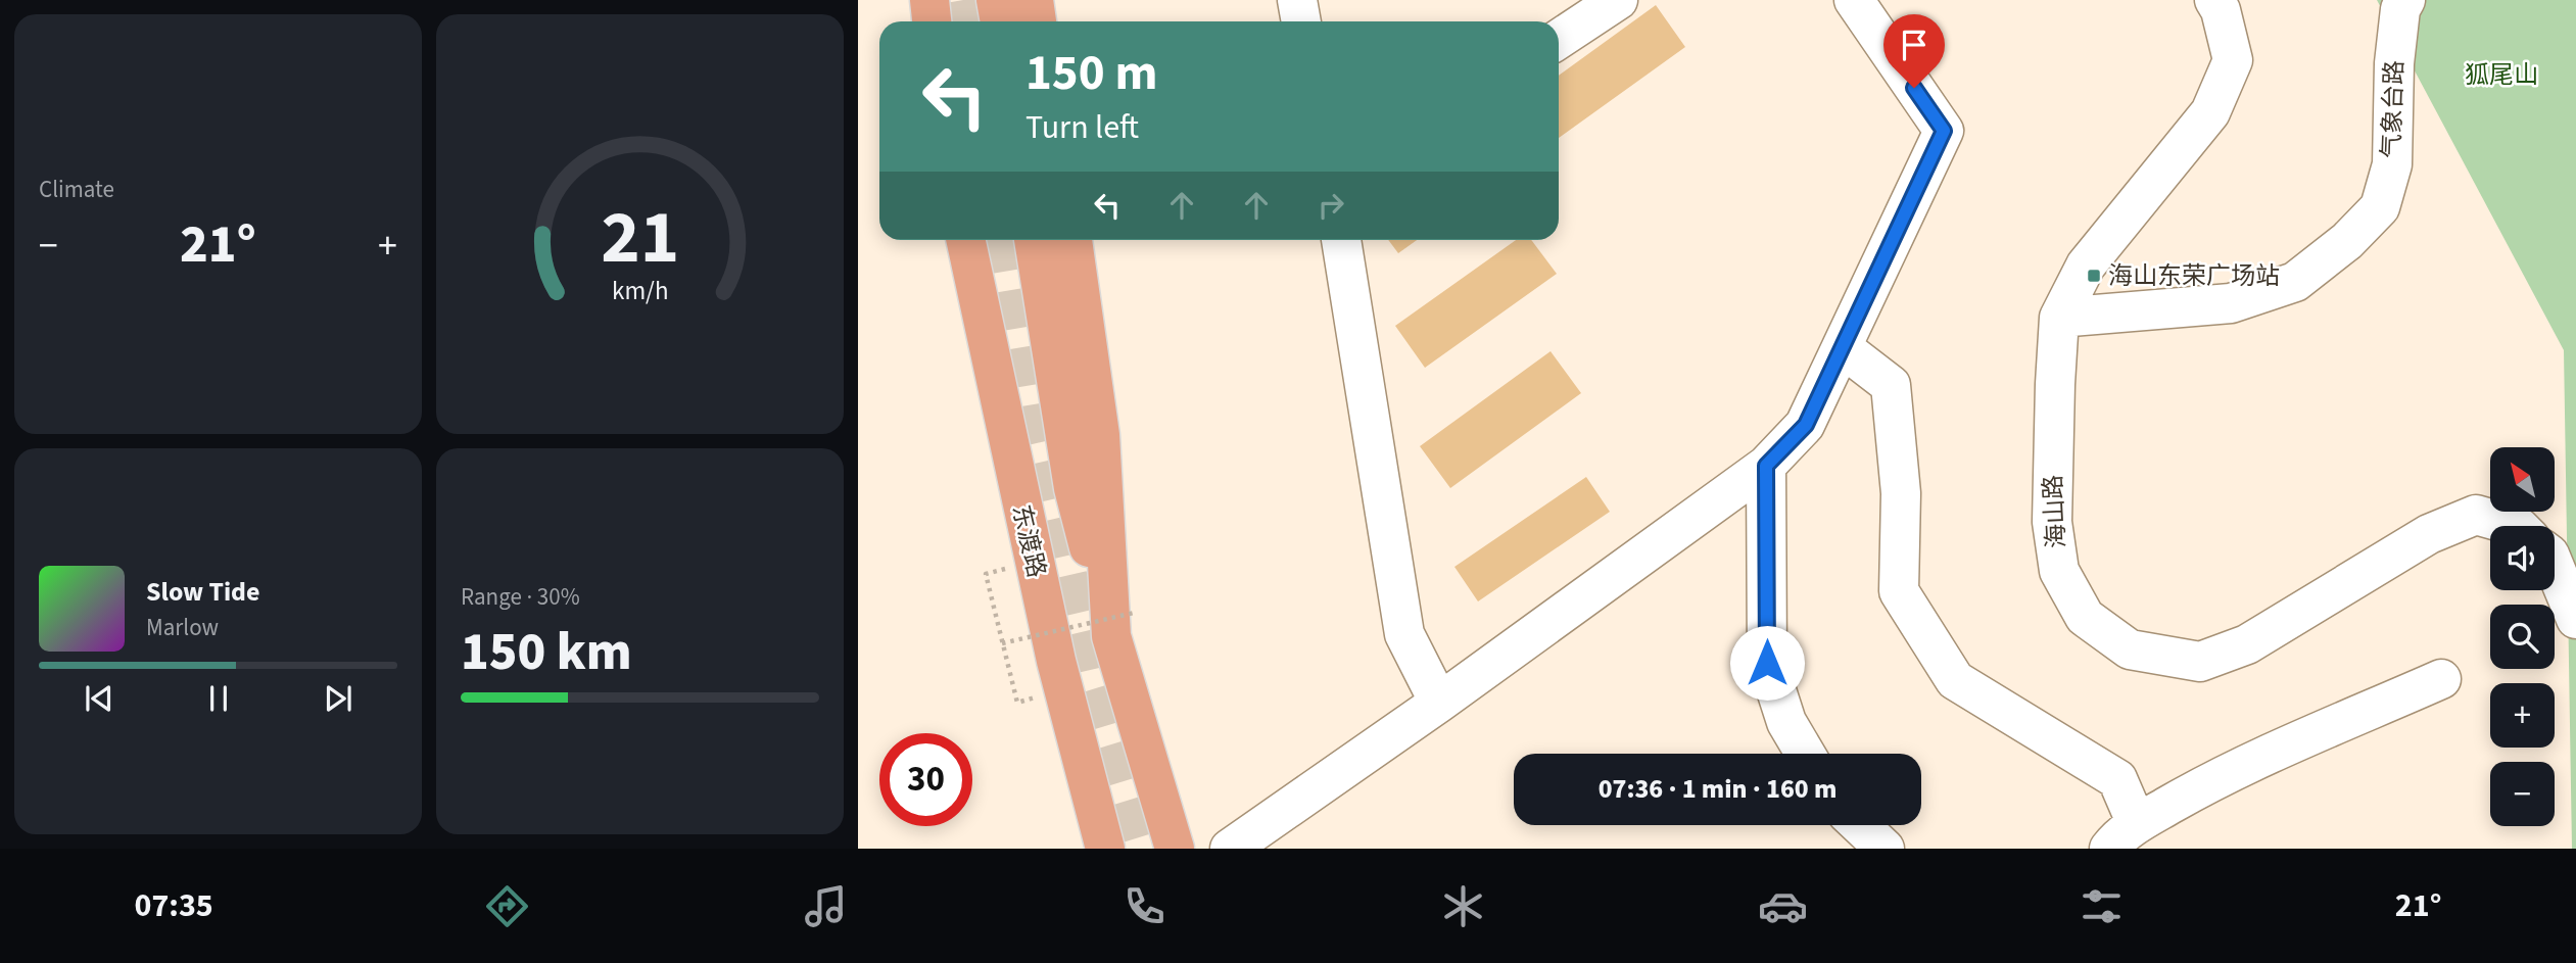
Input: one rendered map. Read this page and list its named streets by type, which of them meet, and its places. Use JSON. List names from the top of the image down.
{
  "streets": {
    "main road": ["东渡路"],
    "street": ["气象台路", "海山路"]
  },
  "crossings": [
    ["气象台路", "海山路"]
  ],
  "parks": ["狐尾山"],
  "places": {
    "transit": ["海山东荣广场站"]
  },
  "north": "top left",
  "page": {
    "tile": [
      "Climate",
      ["Range · 30%", "150 km"]
    ],
    "turn": ["150 m", "Turn left"],
    "heat": ["−", "21°", "+"],
    "map_buttons": ["+", "−"],
    "song": ["Slow Tide", "Marlow"],
    "limit": "30",
    "trip": "07:36 · 1 min · 160 m",
    "tabs": ["07:35", "21°"],
    "gauge": ["21", "km/h"]
  }
}
